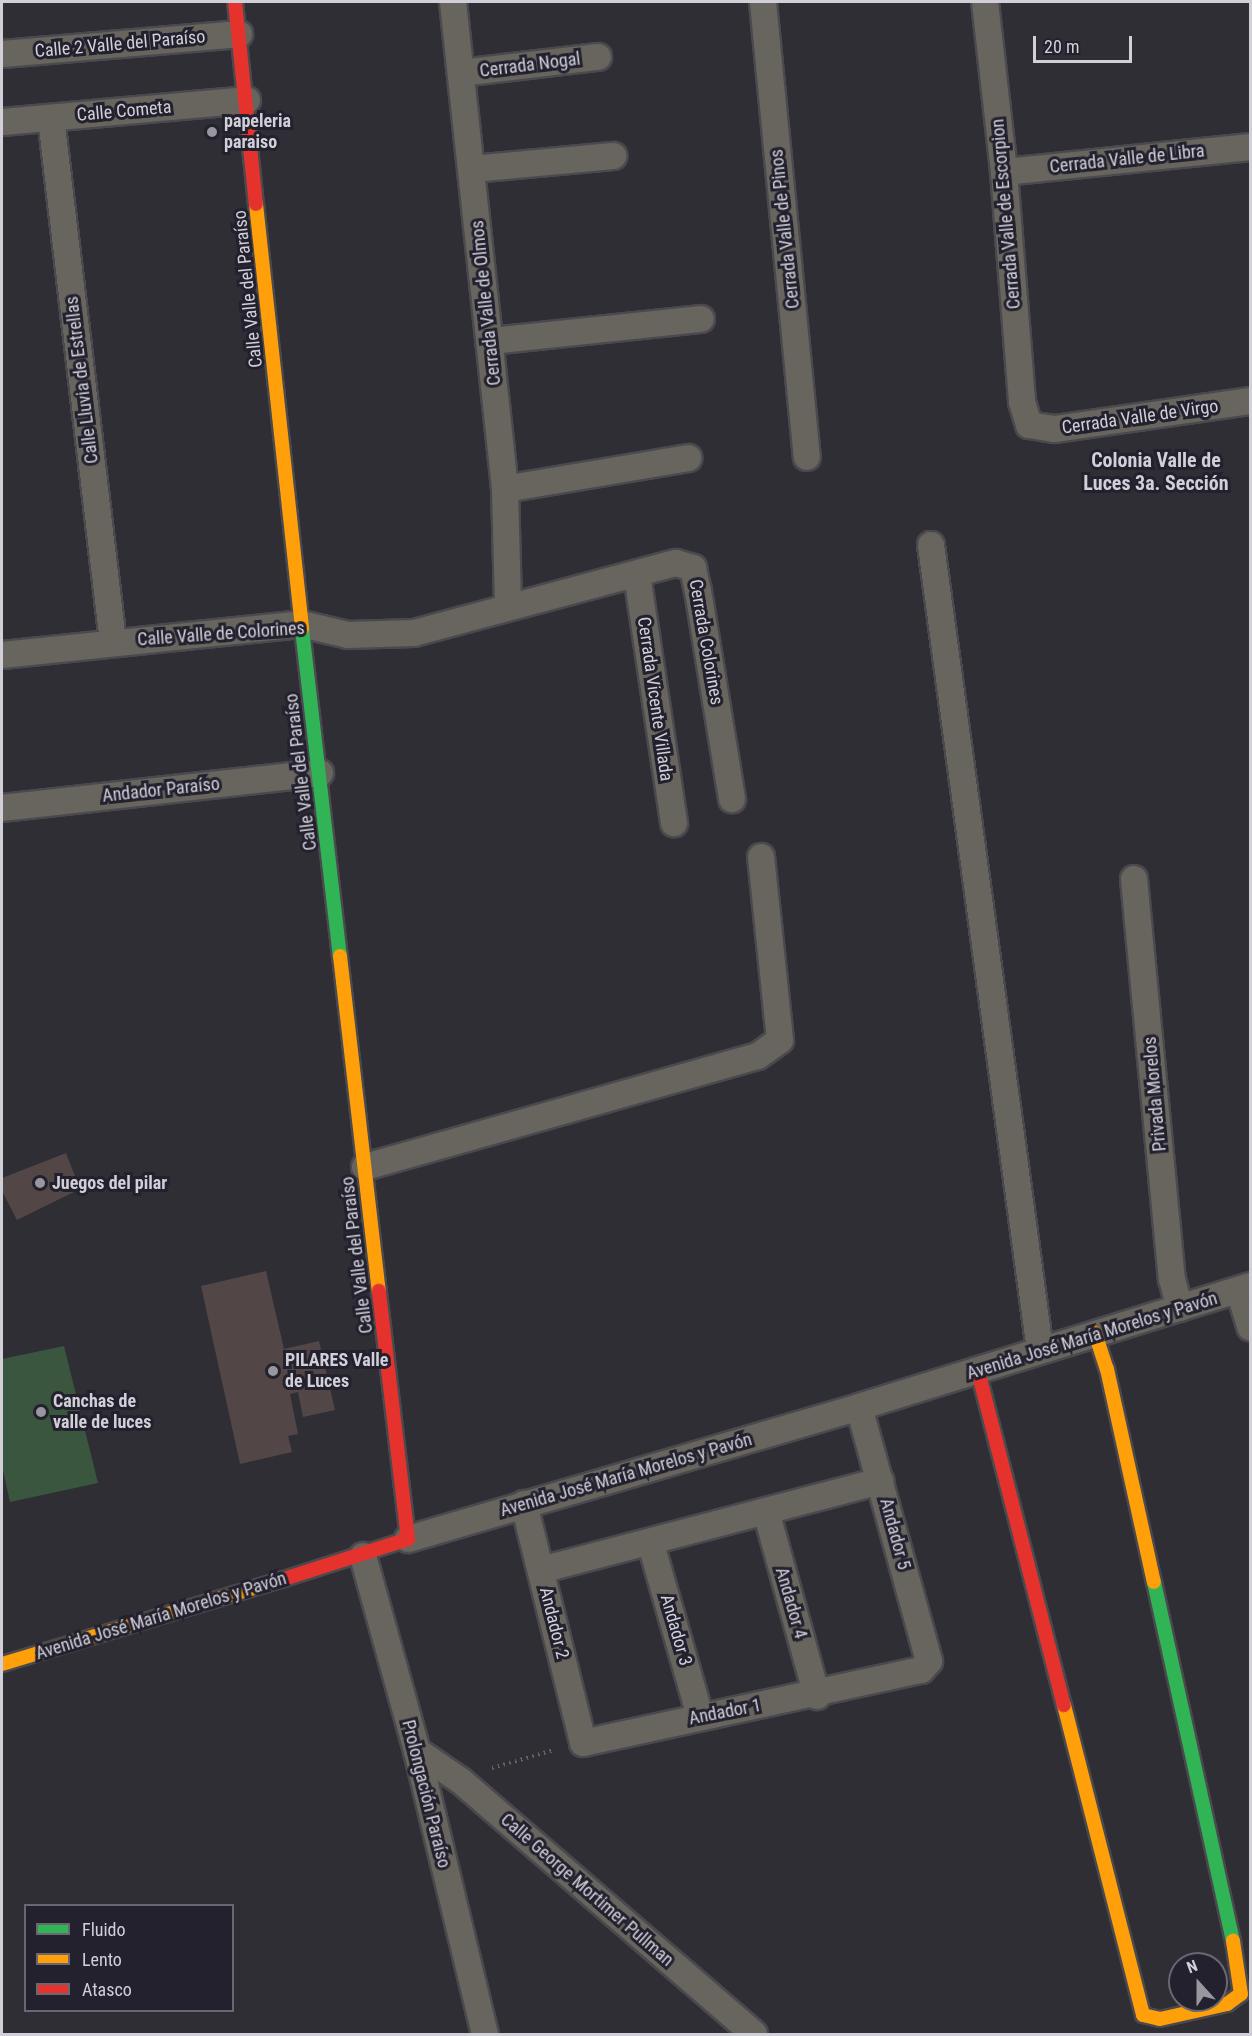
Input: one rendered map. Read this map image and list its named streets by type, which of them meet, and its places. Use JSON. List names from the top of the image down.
{
  "streets": {
    "street": [
      "Calle 2 Valle del Paraíso",
      "Cerrada Nogal",
      "Calle Cometa",
      "Cerrada Valle de Libra",
      "Cerrada Valle de Escorpion",
      "Cerrada Valle de Pinos",
      "Calle Valle del Paraíso",
      "Cerrada Valle de Olmos",
      "Calle Lluvia de Estrellas",
      "Cerrada Valle de Virgo",
      "Calle Valle de Colorines",
      "Cerrada Colorines",
      "Cerrada Vicente Villada",
      "Andador Paraíso",
      "Privada Morelos",
      "Avenida José María Morelos y Pavón",
      "Andador 5",
      "Andador 4",
      "Andador 2",
      "Andador 3",
      "Andador 1",
      "Prolongación Paraíso",
      "Calle George Mortimer Pullman"
    ]
  },
  "crossings": [
    ["Calle 2 Valle del Paraíso", "Calle Valle del Paraíso"],
    ["Cerrada Nogal", "Cerrada Valle de Olmos"],
    ["Calle Cometa", "Calle Valle del Paraíso"],
    ["Calle Cometa", "Calle Lluvia de Estrellas"],
    ["Cerrada Valle de Libra", "Cerrada Valle de Escorpion"],
    ["Cerrada Valle de Escorpion", "Cerrada Valle de Virgo"],
    ["Calle Valle del Paraíso", "Calle Valle de Colorines"],
    ["Calle Valle del Paraíso", "Andador Paraíso"],
    ["Calle Valle del Paraíso", "Avenida José María Morelos y Pavón"],
    ["Cerrada Valle de Olmos", "Calle Valle de Colorines"],
    ["Cerrada Valle de Olmos", "Cerrada Colorines"],
    ["Calle Lluvia de Estrellas", "Calle Valle de Colorines"],
    ["Calle Valle de Colorines", "Cerrada Colorines"],
    ["Cerrada Colorines", "Cerrada Vicente Villada"],
    ["Privada Morelos", "Avenida José María Morelos y Pavón"],
    ["Avenida José María Morelos y Pavón", "Andador 5"],
    ["Avenida José María Morelos y Pavón", "Andador 2"],
    ["Avenida José María Morelos y Pavón", "Prolongación Paraíso"],
    ["Andador 5", "Andador 1"],
    ["Andador 4", "Andador 1"],
    ["Andador 2", "Andador 1"],
    ["Andador 3", "Andador 1"],
    ["Prolongación Paraíso", "Calle George Mortimer Pullman"]
  ],
  "districts": ["Colonia Valle de Luces 3a. Sección"],
  "places": [
    "papeleria paraiso",
    "Juegos del pilar",
    "PILARES Valle de Luces",
    "Canchas de valle de luces"
  ],
  "legend": ["Fluido", "Lento", "Atasco"],
  "scale_bar": "20 m",
  "north": "top"
}
